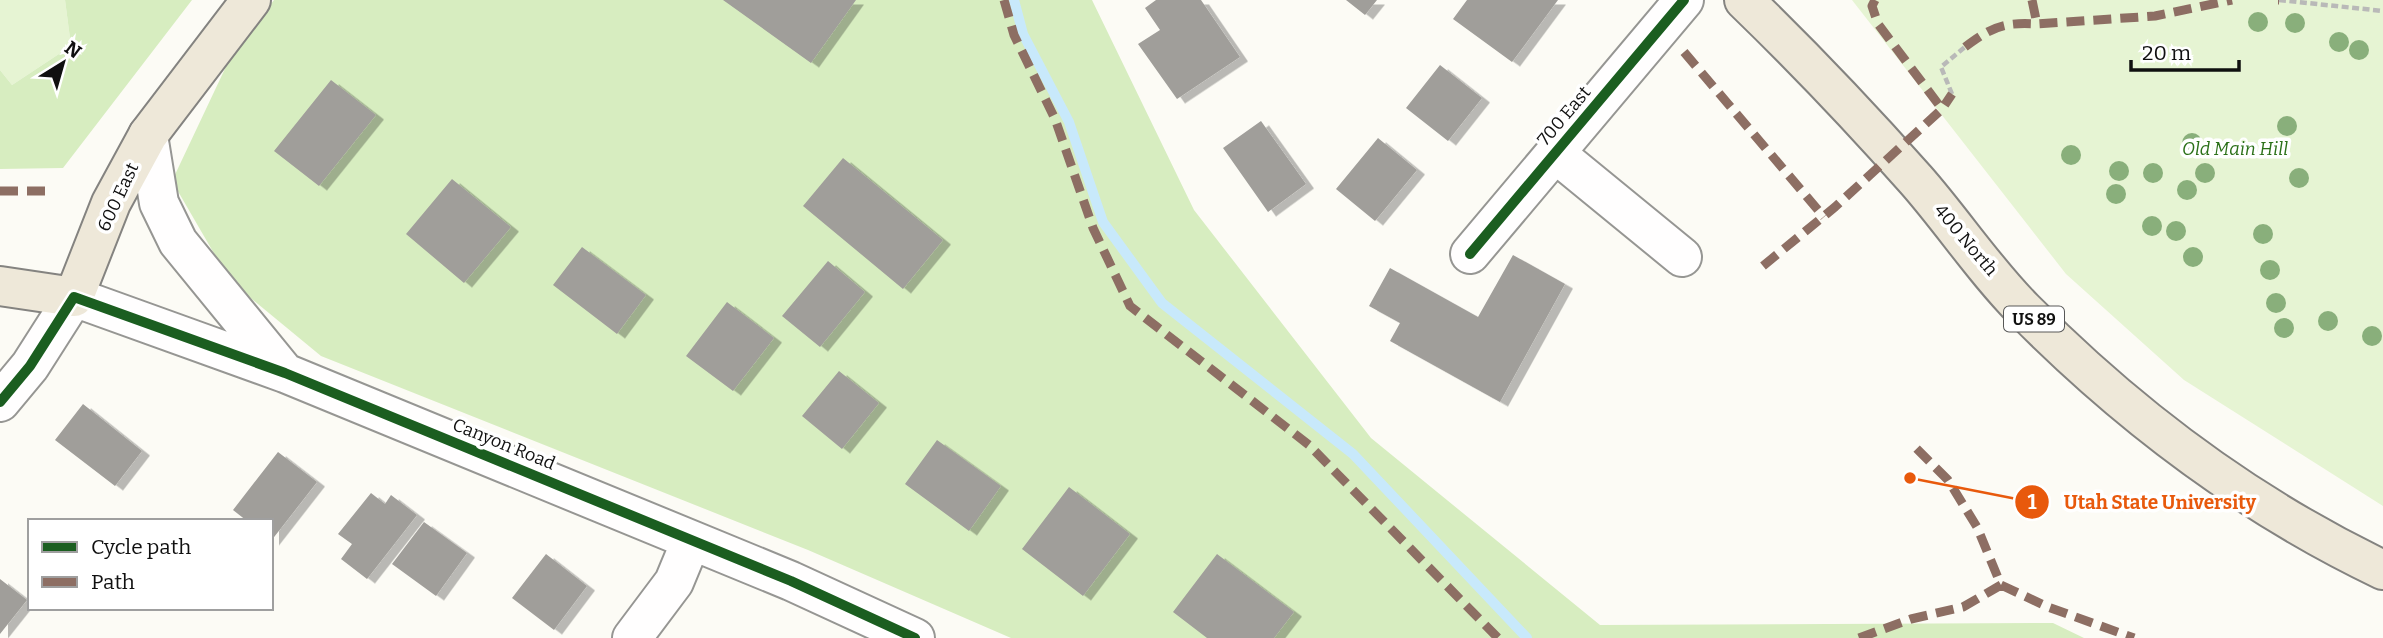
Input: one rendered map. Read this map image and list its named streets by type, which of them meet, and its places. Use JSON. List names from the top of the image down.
{
  "streets": {
    "main road": [
      "600 East",
      "400 North",
      "US 89",
      "Canyon Road"
    ],
    "street": ["700 East"]
  },
  "crossings": [
    ["600 East", "Canyon Road"]
  ],
  "parks": ["Old Main Hill"],
  "places": ["Utah State University"],
  "legend": ["Cycle path", "Path"],
  "scale_bar": "20 m",
  "north": "top right"
}
